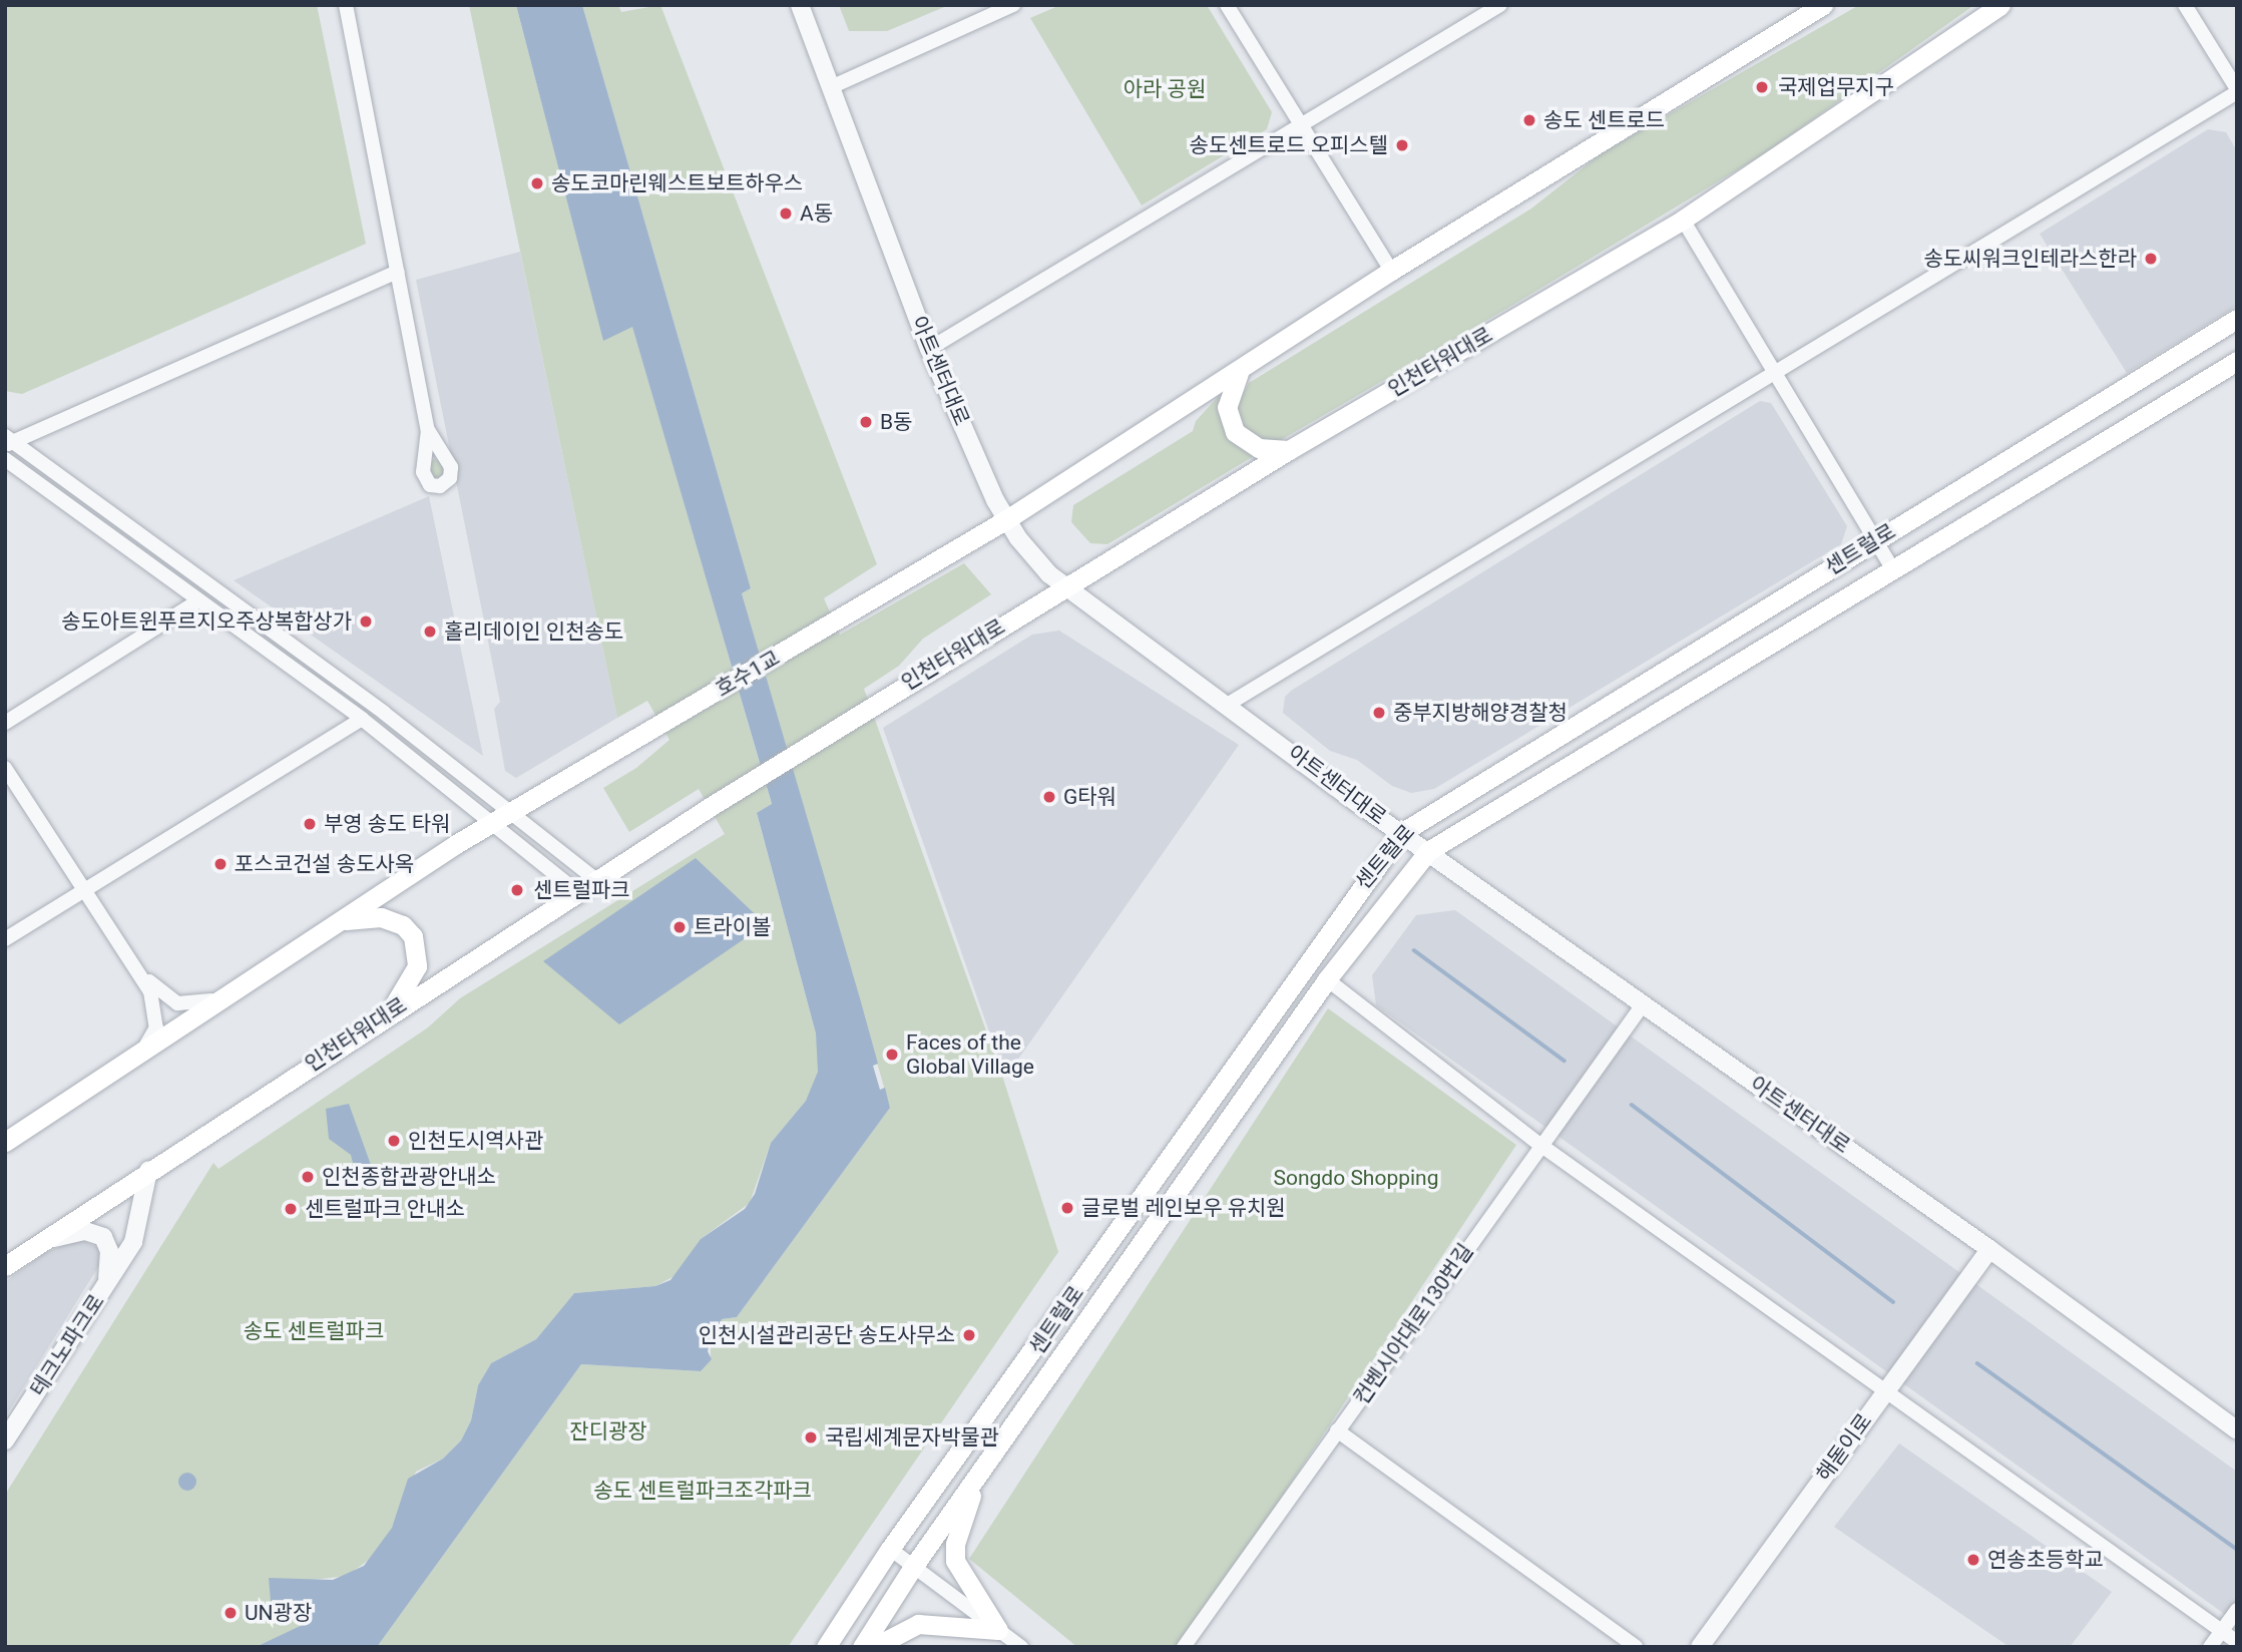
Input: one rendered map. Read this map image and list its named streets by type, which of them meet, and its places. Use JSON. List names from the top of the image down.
{
  "streets": {
    "main road": ["인천타워대로", "센트럴로", "호수1교"],
    "street": [
      "아트센터대로",
      "컨벤시아대로130번길",
      "테크노파크로",
      "해돋이로"
    ]
  },
  "crossings": [
    ["인천타워대로", "아트센터대로"],
    ["인천타워대로", "테크노파크로"],
    ["아트센터대로", "센트럴로"],
    ["아트센터대로", "호수1교"],
    ["아트센터대로", "컨벤시아대로130번길"],
    ["아트센터대로", "해돋이로"]
  ],
  "parks": [
    "아라 공원",
    "Songdo Shopping",
    "송도 센트럴파크",
    "잔디광장",
    "송도 센트럴파크조각파크"
  ],
  "places": [
    "국제업무지구",
    "송도 센트로드",
    "송도센트로드 오피스텔",
    "송도코마린웨스트보트하우스",
    "A동",
    "송도씨워크인테라스한라",
    "B동",
    "송도아트윈푸르지오주상복합상가",
    "홀리데이인 인천송도",
    "중부지방해양경찰청",
    "G타워",
    "부영 송도 타워",
    "포스코건설 송도사옥",
    "센트럴파크",
    "트라이볼",
    "Faces of the Global Village",
    "인천도시역사관",
    "인천종합관광안내소",
    "글로벌 레인보우 유치원",
    "센트럴파크 안내소",
    "인천시설관리공단 송도사무소",
    "국립세계문자박물관",
    "연송초등학교",
    "UN광장"
  ]
}
